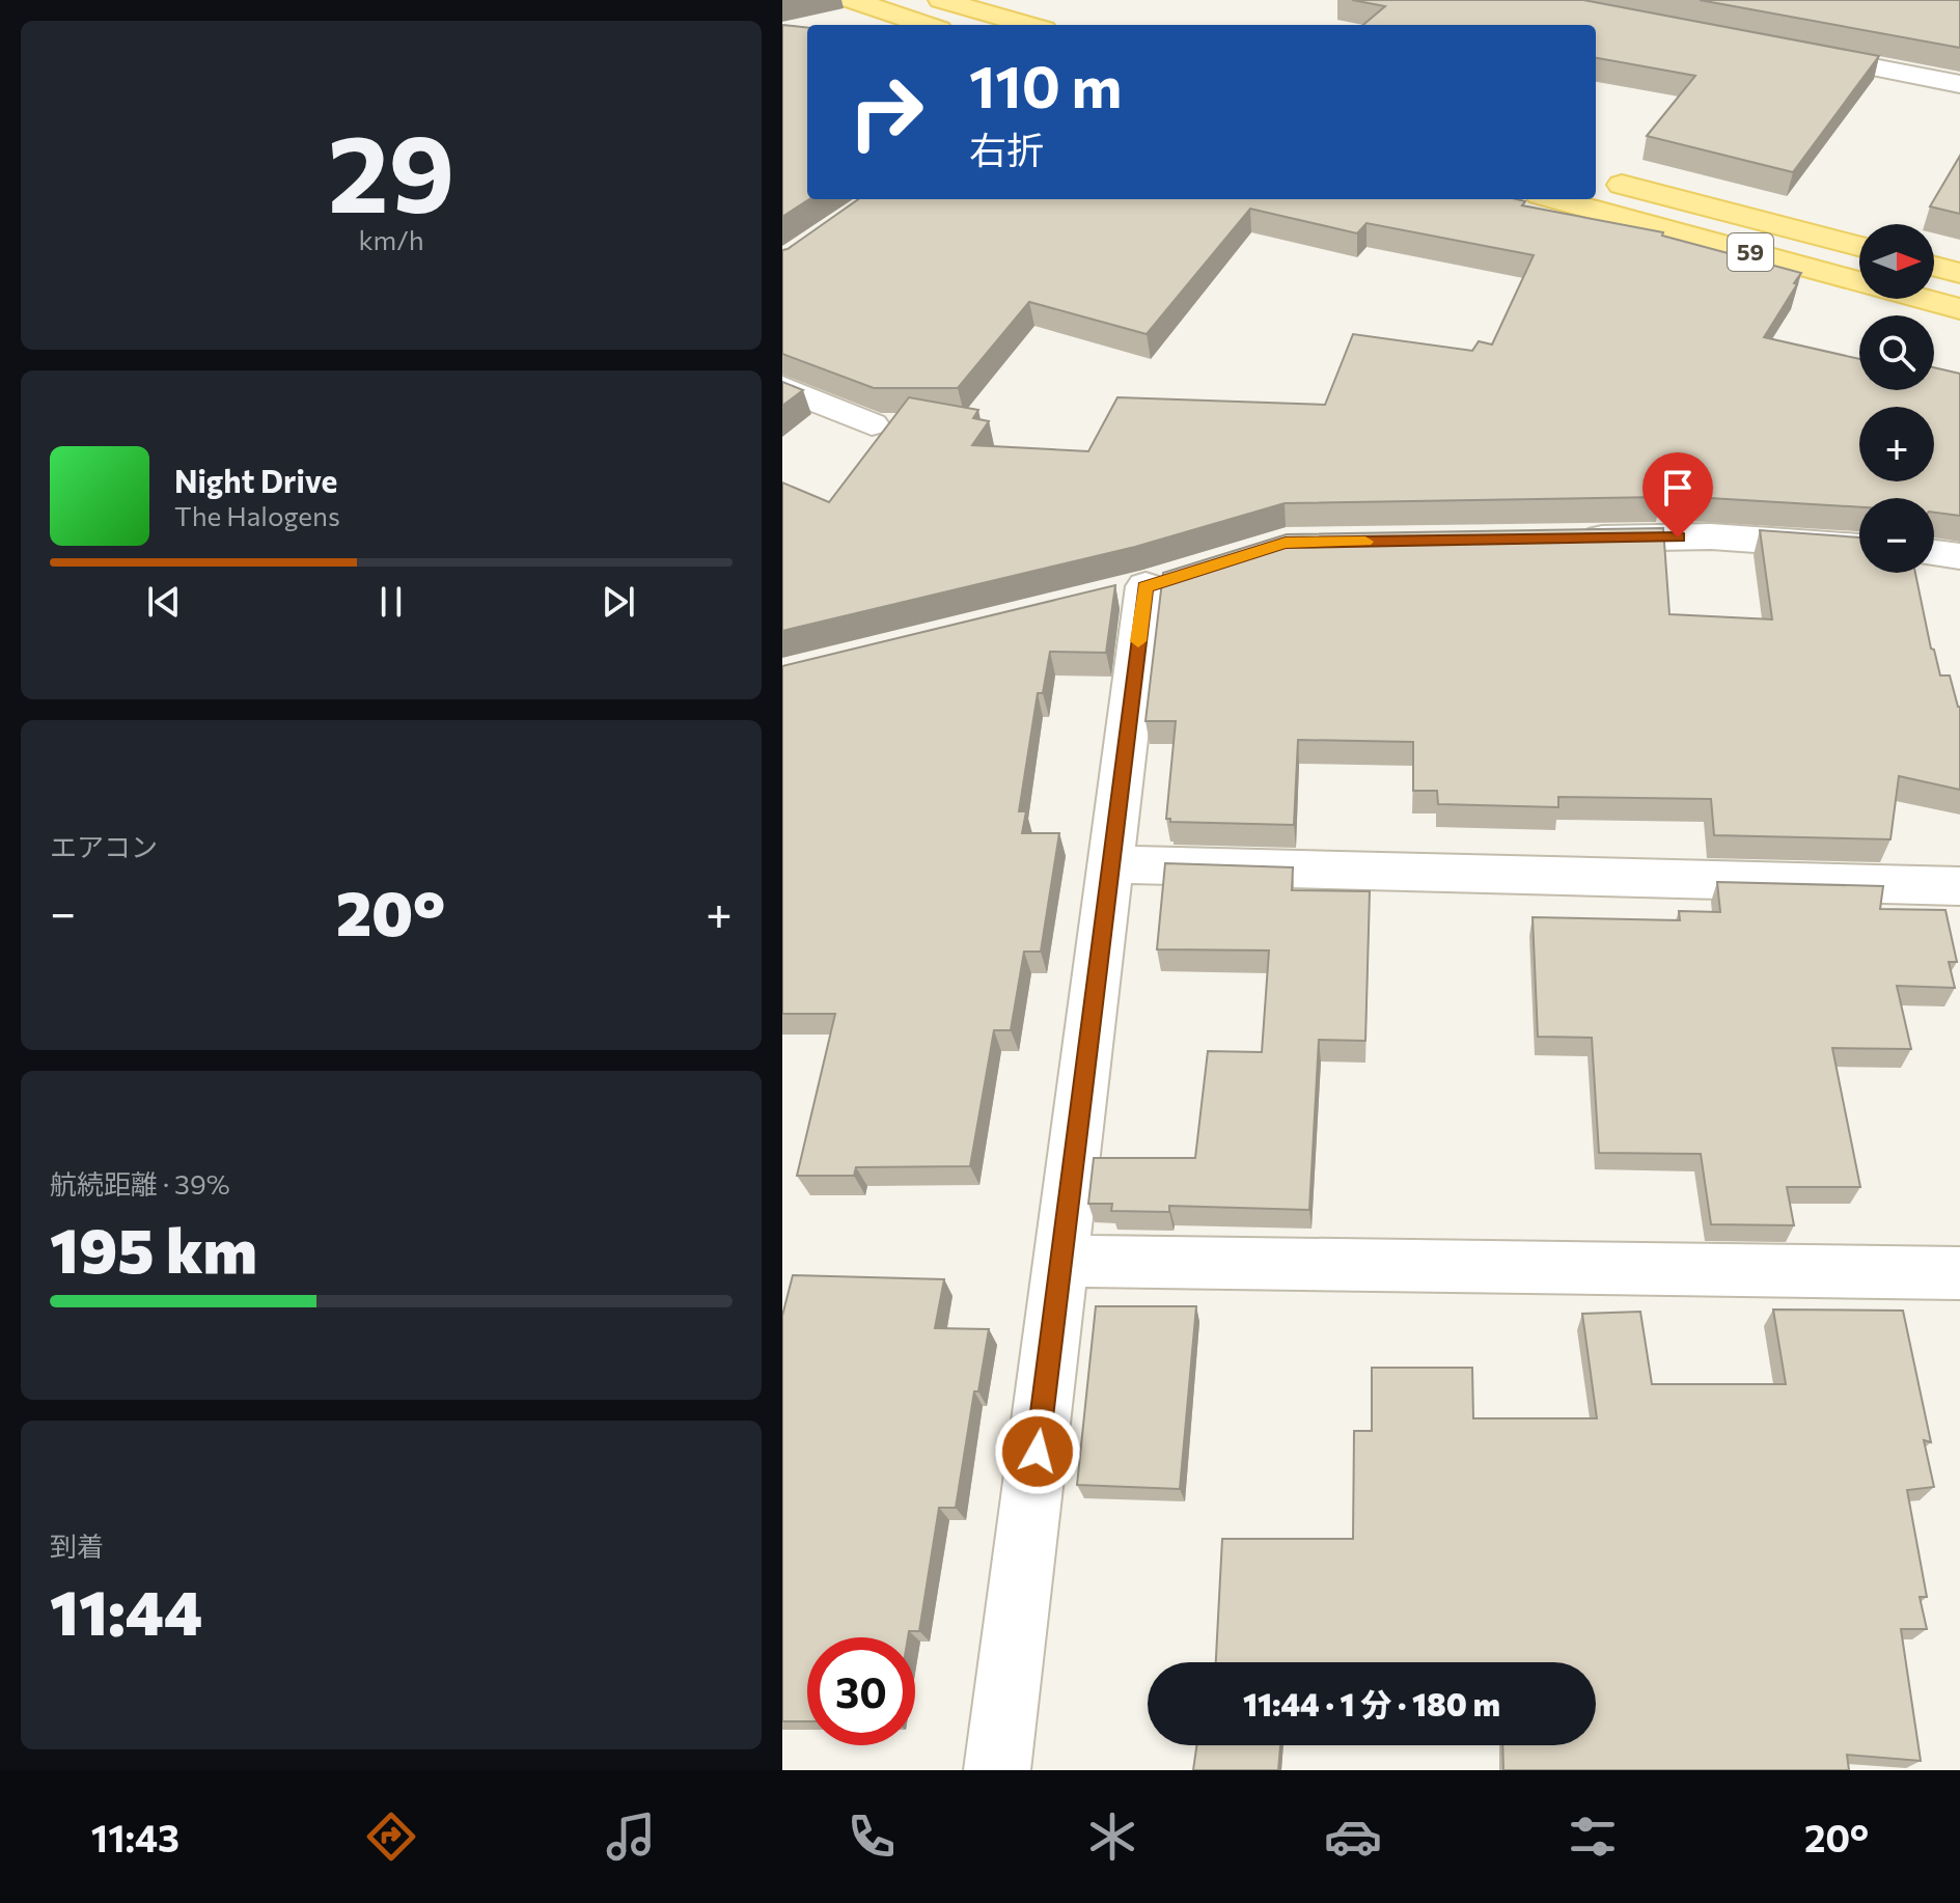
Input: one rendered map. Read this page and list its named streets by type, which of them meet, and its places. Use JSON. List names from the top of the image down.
{
  "streets": {
    "main road": ["59"]
  },
  "north": "right",
  "page": {
    "tile": [
      ["29", "km/h"],
      "エアコン",
      ["航続距離 · 39%", "195 km"],
      ["到着", "11:44"]
    ],
    "turn": ["110 m", "右折"],
    "map_buttons": ["+", "−"],
    "song": ["Night Drive", "The Halogens"],
    "heat": ["−", "20°", "+"],
    "limit": "30",
    "trip": "11:44 · 1 分 · 180 m",
    "tabs": ["11:43", "20°"]
  }
}
